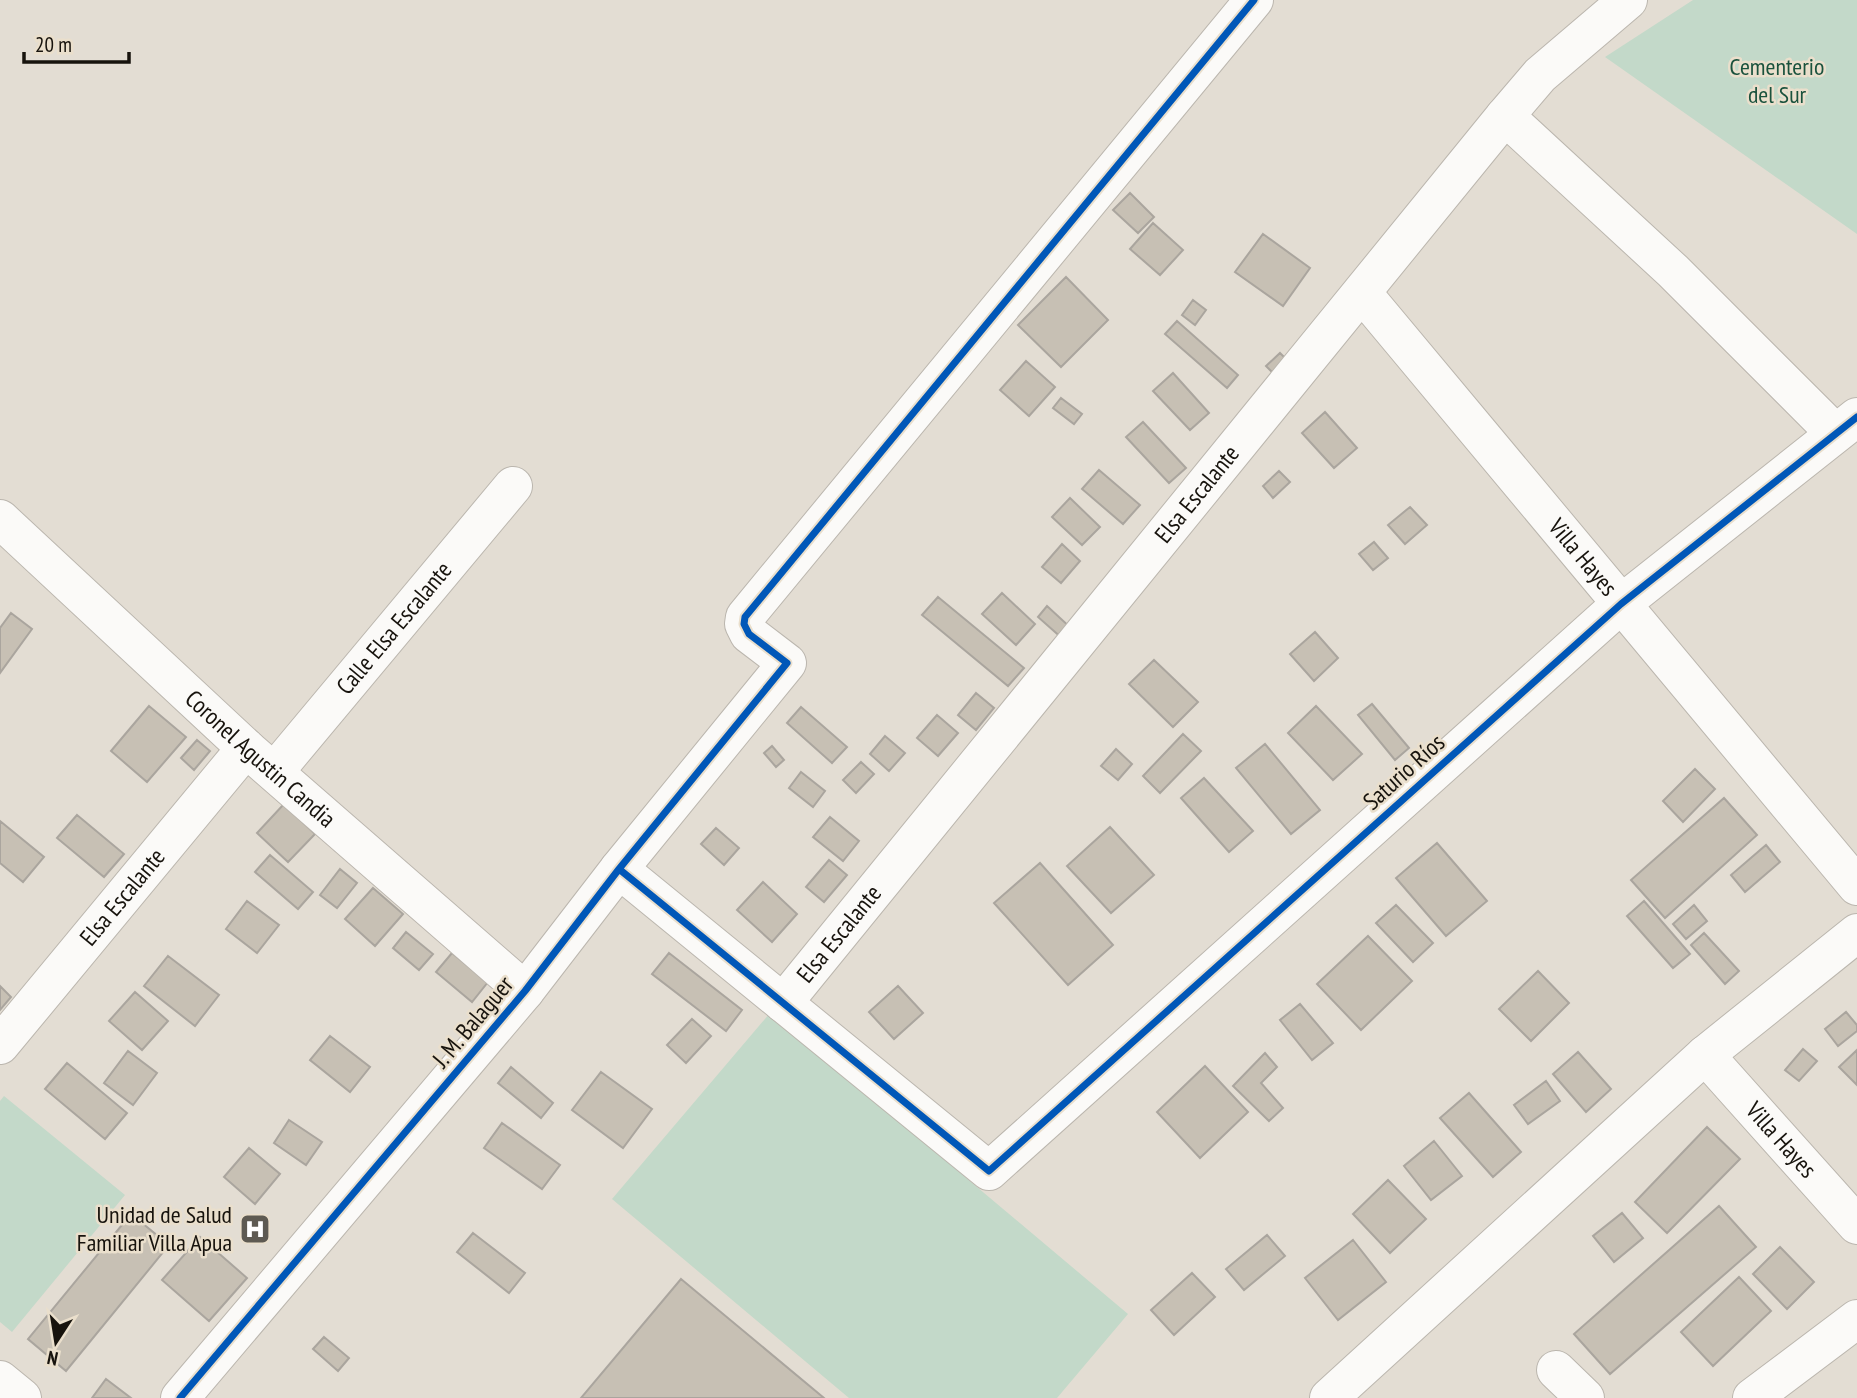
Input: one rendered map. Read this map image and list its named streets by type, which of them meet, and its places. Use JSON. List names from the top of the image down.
{
  "streets": {
    "street": [
      "Elsa Escalante",
      "Villa Hayes",
      "Calle Elsa Escalante",
      "Coronel Agustin Candia",
      "Saturio Ríos",
      "J. M. Balaguer"
    ]
  },
  "crossings": [
    ["Elsa Escalante", "Villa Hayes"],
    ["Elsa Escalante", "Coronel Agustin Candia"],
    ["Elsa Escalante", "Saturio Ríos"],
    ["Villa Hayes", "Saturio Ríos"],
    ["Calle Elsa Escalante", "Coronel Agustin Candia"],
    ["Coronel Agustin Candia", "J. M. Balaguer"]
  ],
  "parks": ["Cementerio del Sur"],
  "places": {
    "hospital": ["Unidad de Salud Familiar Villa Apua"]
  },
  "scale_bar": "20 m",
  "north": "bottom"
}
